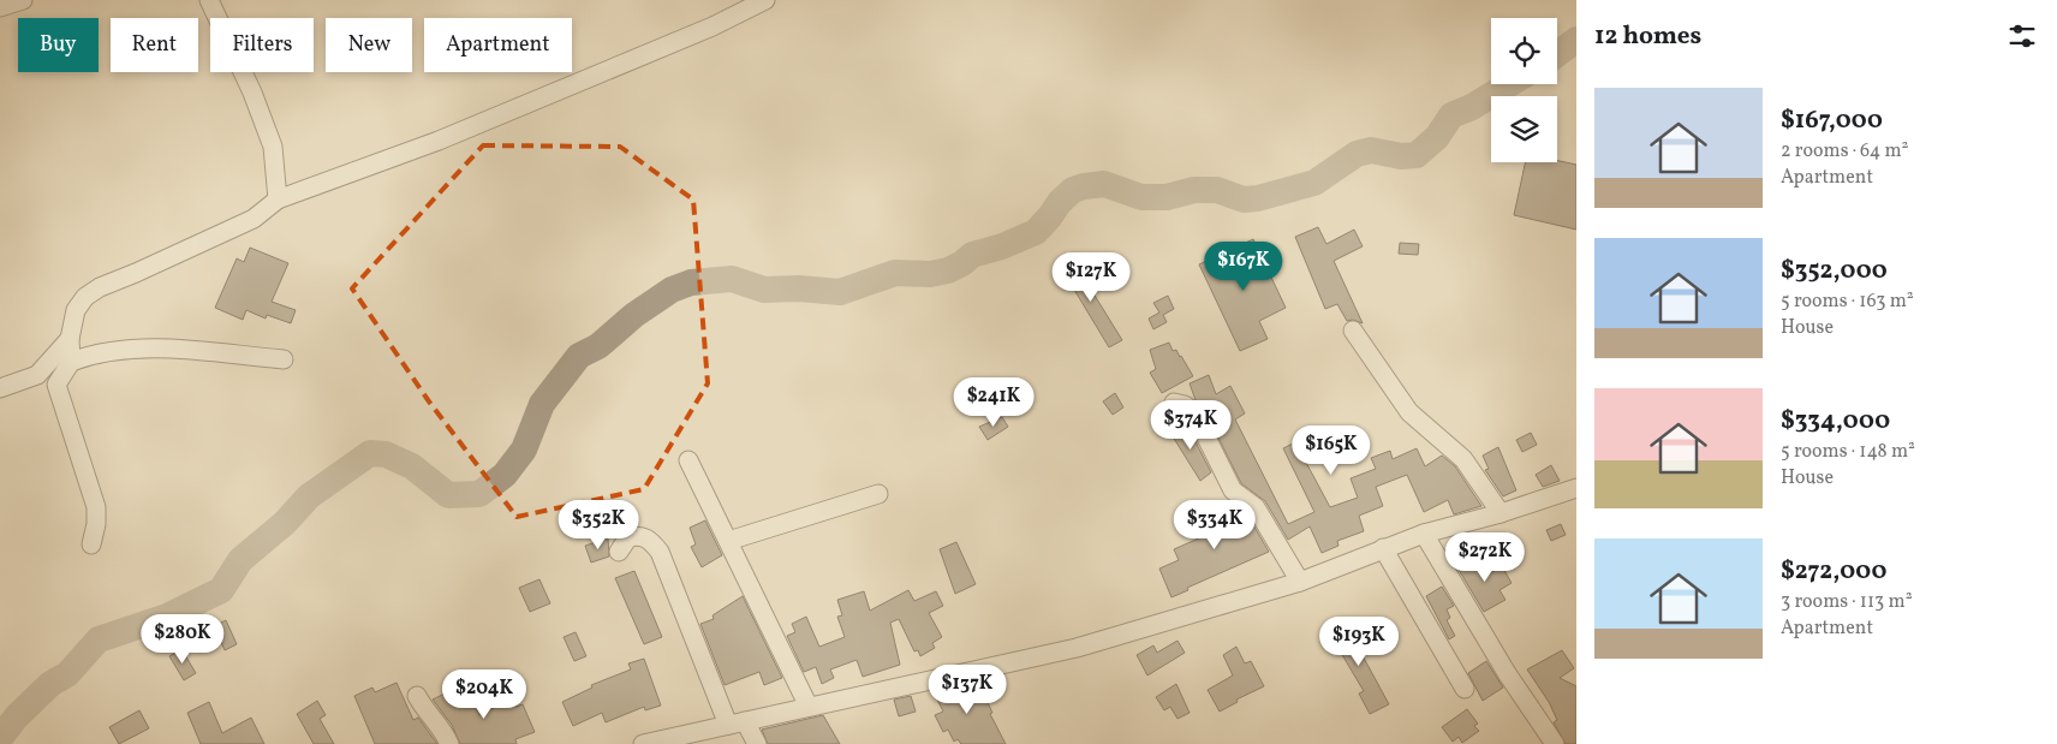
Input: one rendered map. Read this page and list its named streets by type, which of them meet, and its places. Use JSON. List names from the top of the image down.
{
  "page": {
    "heading": "12 homes",
    "chip": [
      "Buy",
      "Rent",
      "Filters",
      "New",
      "Apartment"
    ],
    "list": [
      {
        "name": "$167,000",
        "note": "2 rooms · 64 m² · Apartment"
      },
      {
        "name": "$352,000",
        "note": "5 rooms · 163 m² · House"
      },
      {
        "name": "$334,000",
        "note": "5 rooms · 148 m² · House"
      },
      {
        "name": "$272,000",
        "note": "3 rooms · 113 m² · Apartment"
      }
    ],
    "price": [
      "$167K",
      "$127K",
      "$241K",
      "$374K",
      "$165K",
      "$352K",
      "$334K",
      "$272K",
      "$280K",
      "$193K",
      "$137K",
      "$204K"
    ]
  }
}
